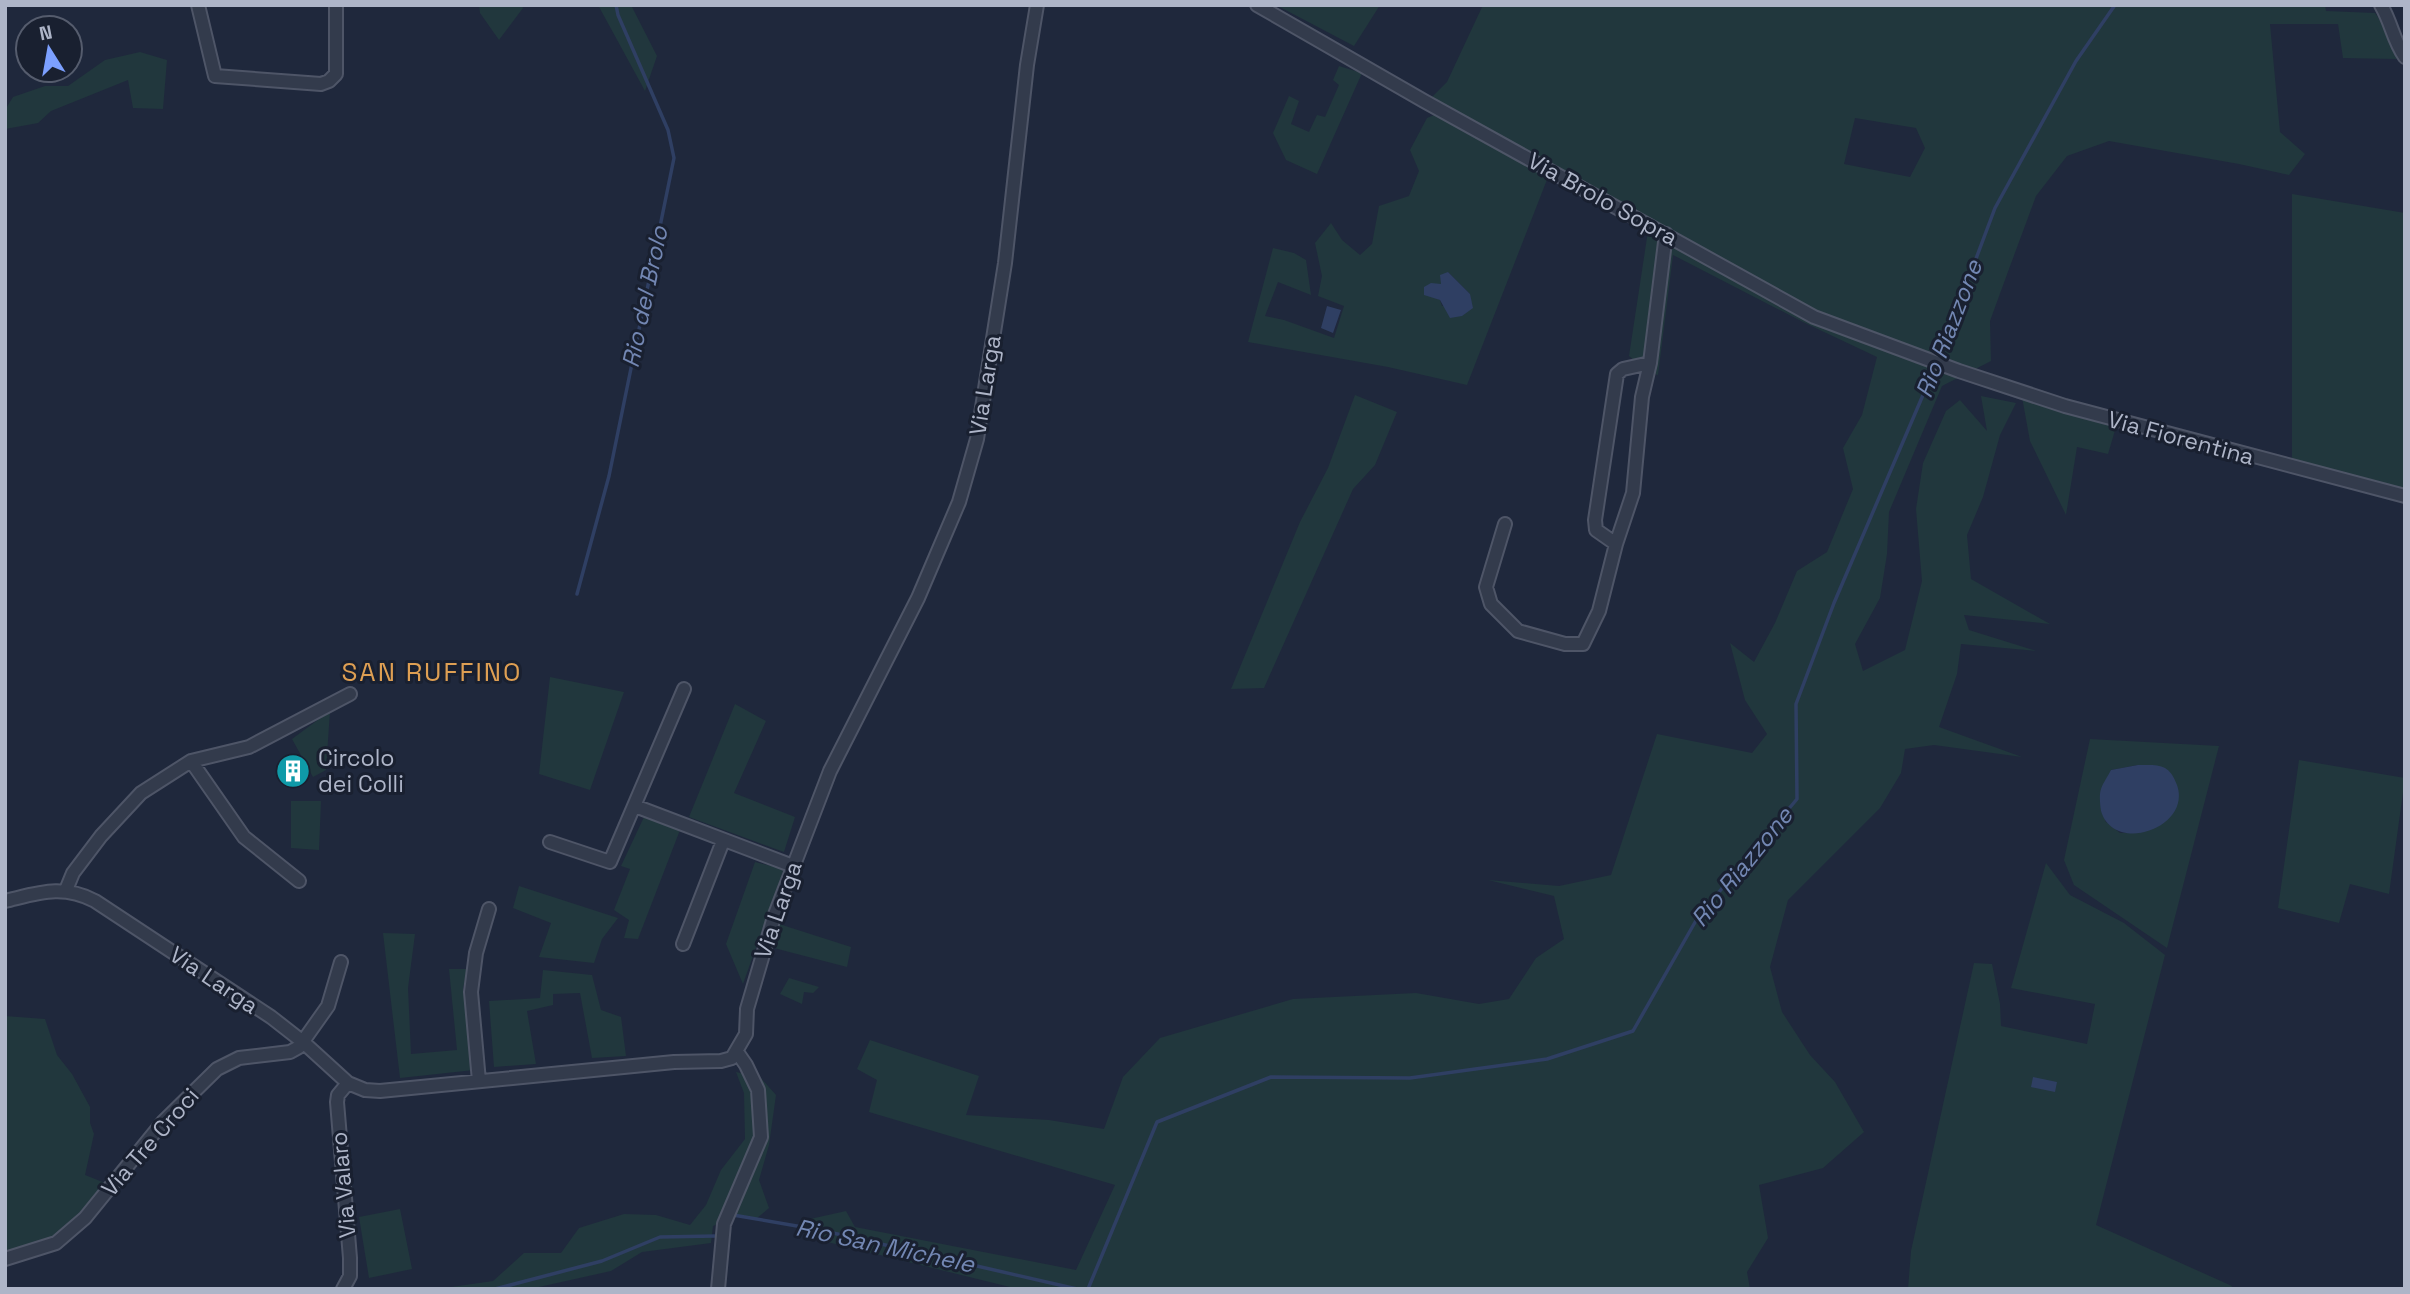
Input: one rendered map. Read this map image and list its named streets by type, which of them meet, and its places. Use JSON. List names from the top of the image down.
{
  "streets": {
    "street": [
      "Via Brolo Sopra",
      "Via Larga",
      "Via Fiorentina",
      "Via Tre Croci",
      "Via Valaro"
    ]
  },
  "crossings": [
    ["Via Brolo Sopra", "Via Fiorentina"],
    ["Via Larga", "Via Tre Croci"],
    ["Via Larga", "Via Valaro"]
  ],
  "districts": ["SAN RUFFINO"],
  "water": ["Rio del Brolo", "Rio Riazzone", "Rio San Michele"],
  "places": {
    "building": ["Circolo dei Colli"]
  },
  "north": "top"
}
